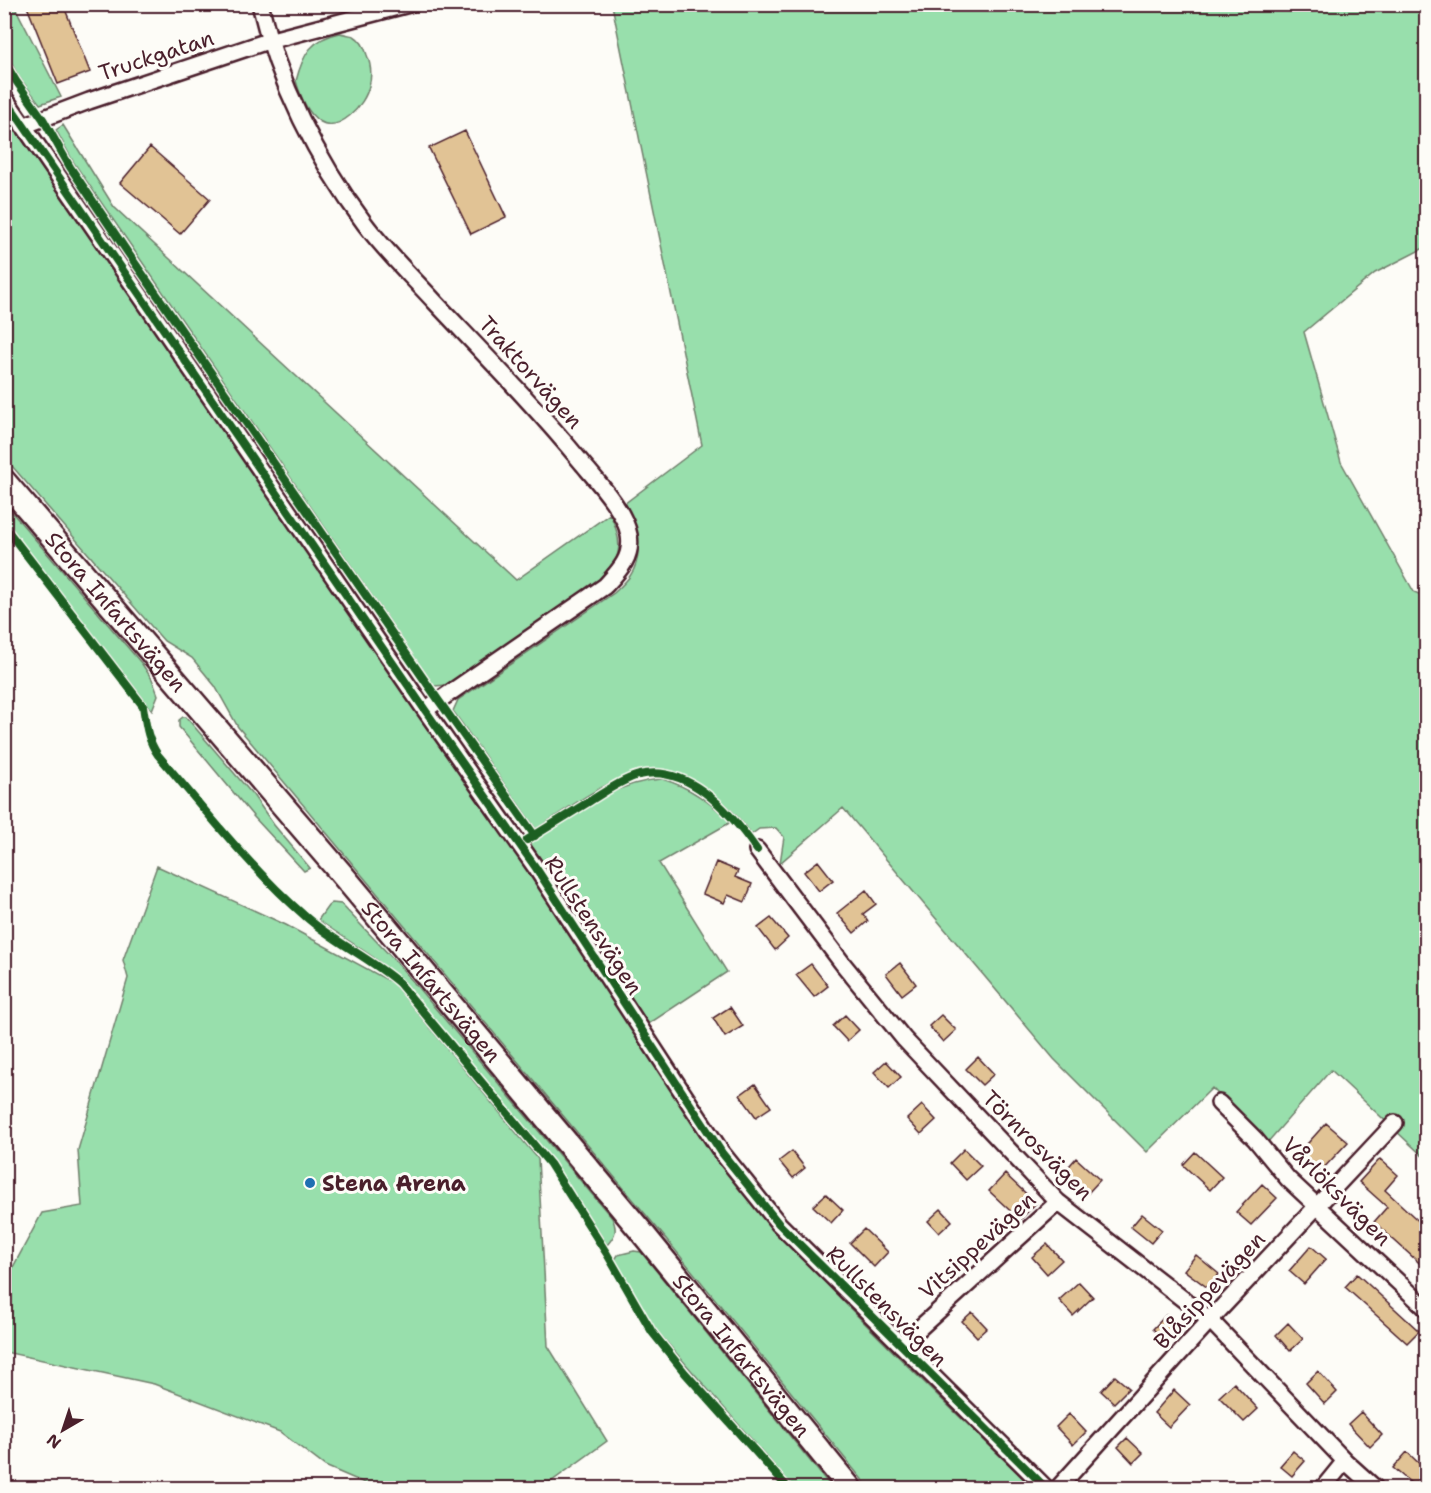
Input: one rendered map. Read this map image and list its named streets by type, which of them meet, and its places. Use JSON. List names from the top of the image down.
{
  "streets": {
    "main road": ["Stora Infartsvägen"],
    "street": [
      "Truckgatan",
      "Traktorvägen",
      "Rullstensvägen",
      "Törnrosvägen",
      "Vårlöksvägen",
      "Vitsippevägen",
      "Blåsippevägen"
    ]
  },
  "crossings": [
    ["Truckgatan", "Traktorvägen"],
    ["Truckgatan", "Rullstensvägen"],
    ["Traktorvägen", "Rullstensvägen"],
    ["Rullstensvägen", "Vitsippevägen"],
    ["Törnrosvägen", "Vitsippevägen"],
    ["Törnrosvägen", "Blåsippevägen"],
    ["Vårlöksvägen", "Blåsippevägen"]
  ],
  "places": ["Stena Arena"],
  "north": "bottom left"
}
